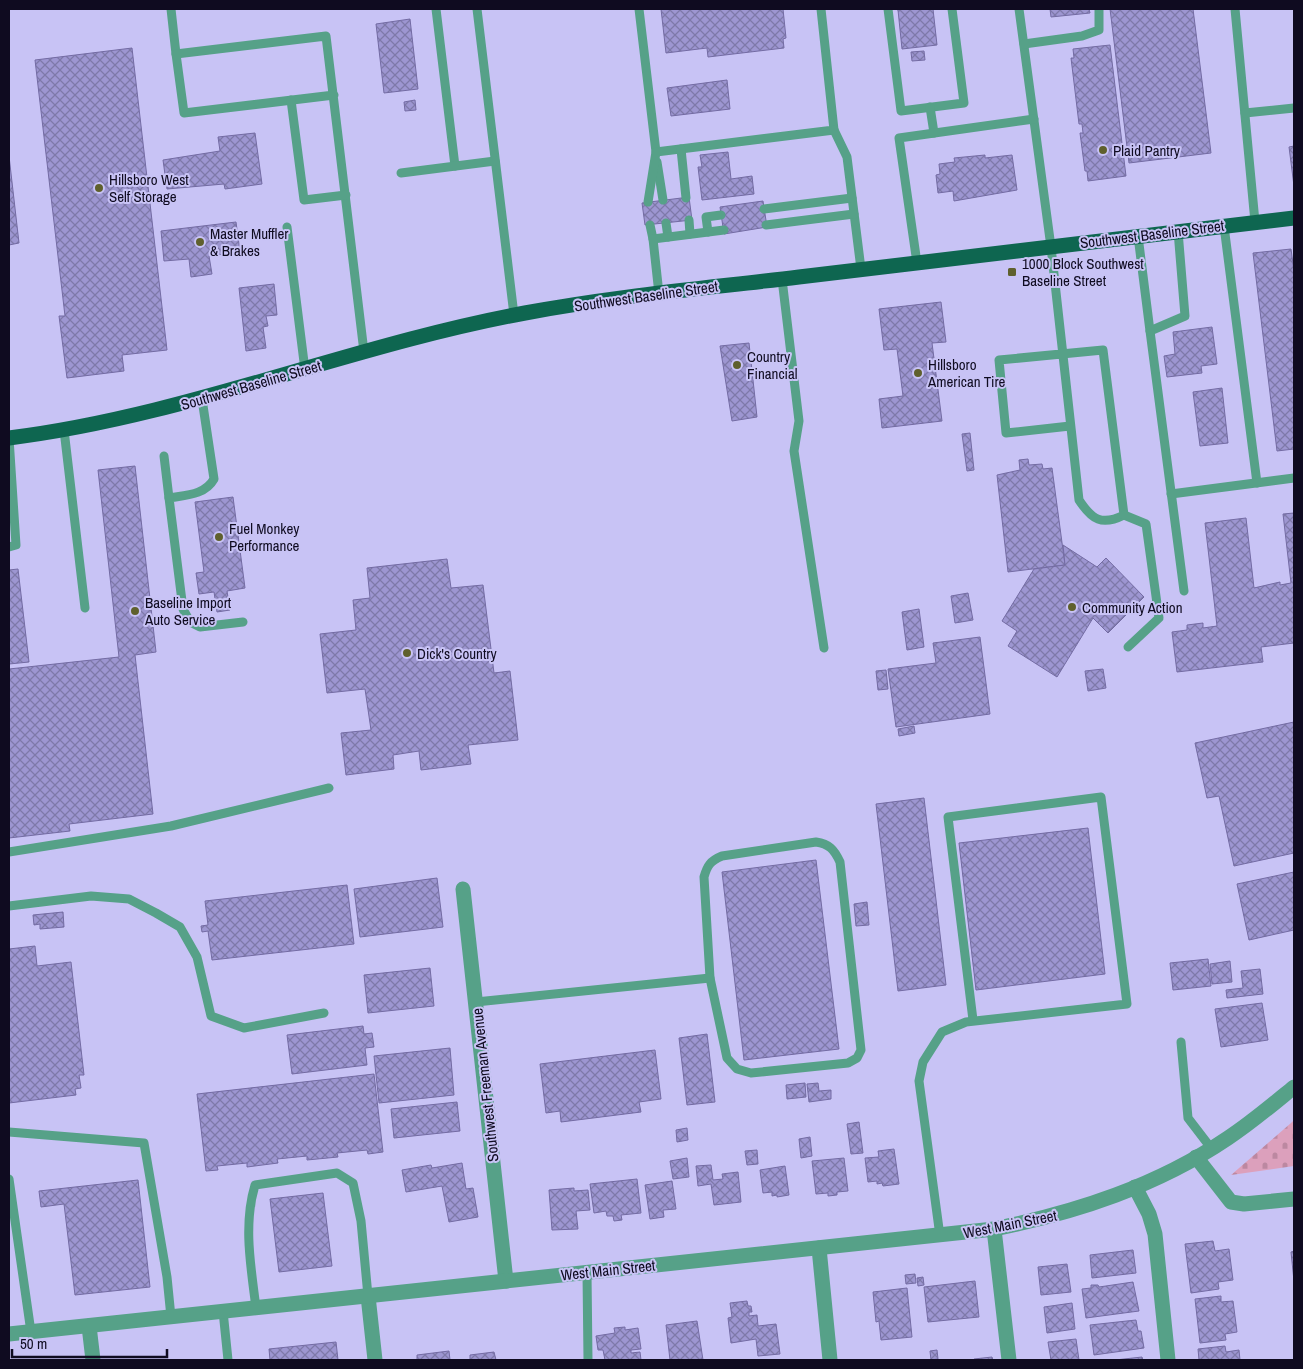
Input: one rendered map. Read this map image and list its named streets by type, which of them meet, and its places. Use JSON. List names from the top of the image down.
{
  "streets": {
    "highway": ["Southwest Baseline Street"],
    "street": ["Southwest Freeman Avenue", "West Main Street"]
  },
  "crossings": [
    ["Southwest Freeman Avenue", "West Main Street"]
  ],
  "places": {
    "other": [
      "Plaid Pantry",
      "Hillsboro West Self Storage",
      "Master Muffler & Brakes",
      "Country Financial",
      "Hillsboro American Tire",
      "Fuel Monkey Performance",
      "Community Action",
      "Baseline Import Auto Service",
      "Dick's Country"
    ],
    "transit": ["1000 Block Southwest Baseline Street"]
  },
  "scale_bar": "50 m"
}
